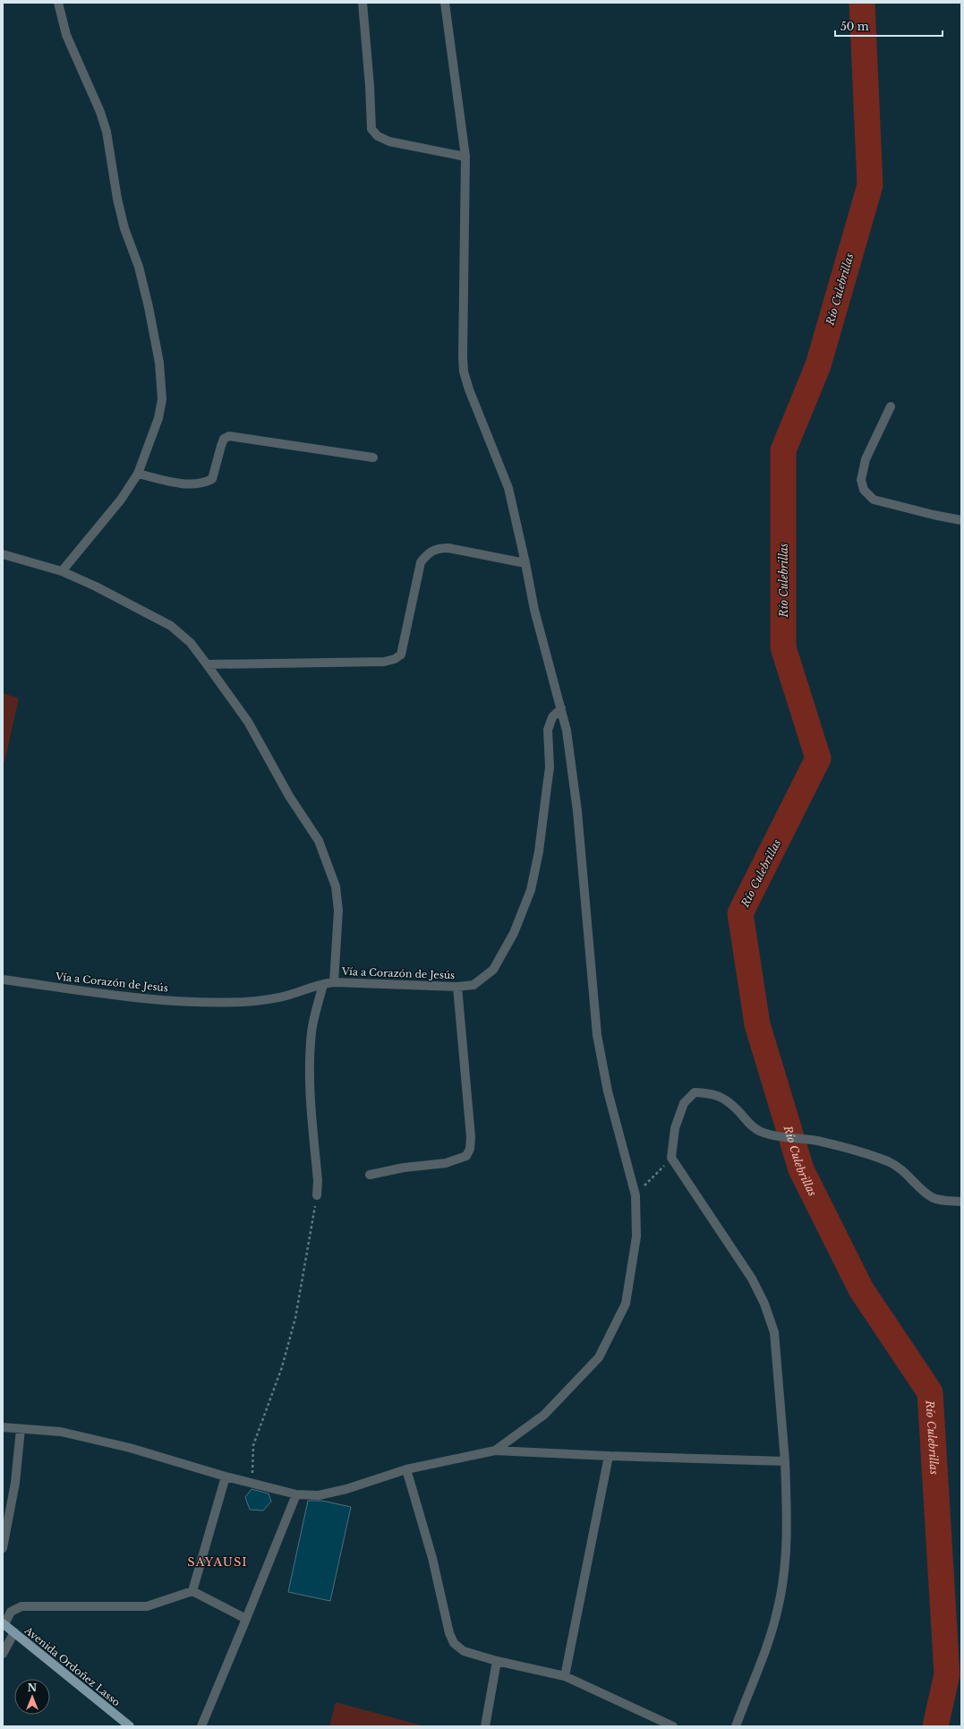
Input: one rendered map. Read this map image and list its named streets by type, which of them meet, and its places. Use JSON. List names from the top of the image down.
{
  "streets": {
    "main road": ["Avenida Ordoñez Lasso"],
    "street": ["Vía a Corazón de Jesús"]
  },
  "districts": ["SAYAUSI"],
  "water": ["Río Culebrillas"],
  "scale_bar": "50 m",
  "north": "top"
}
